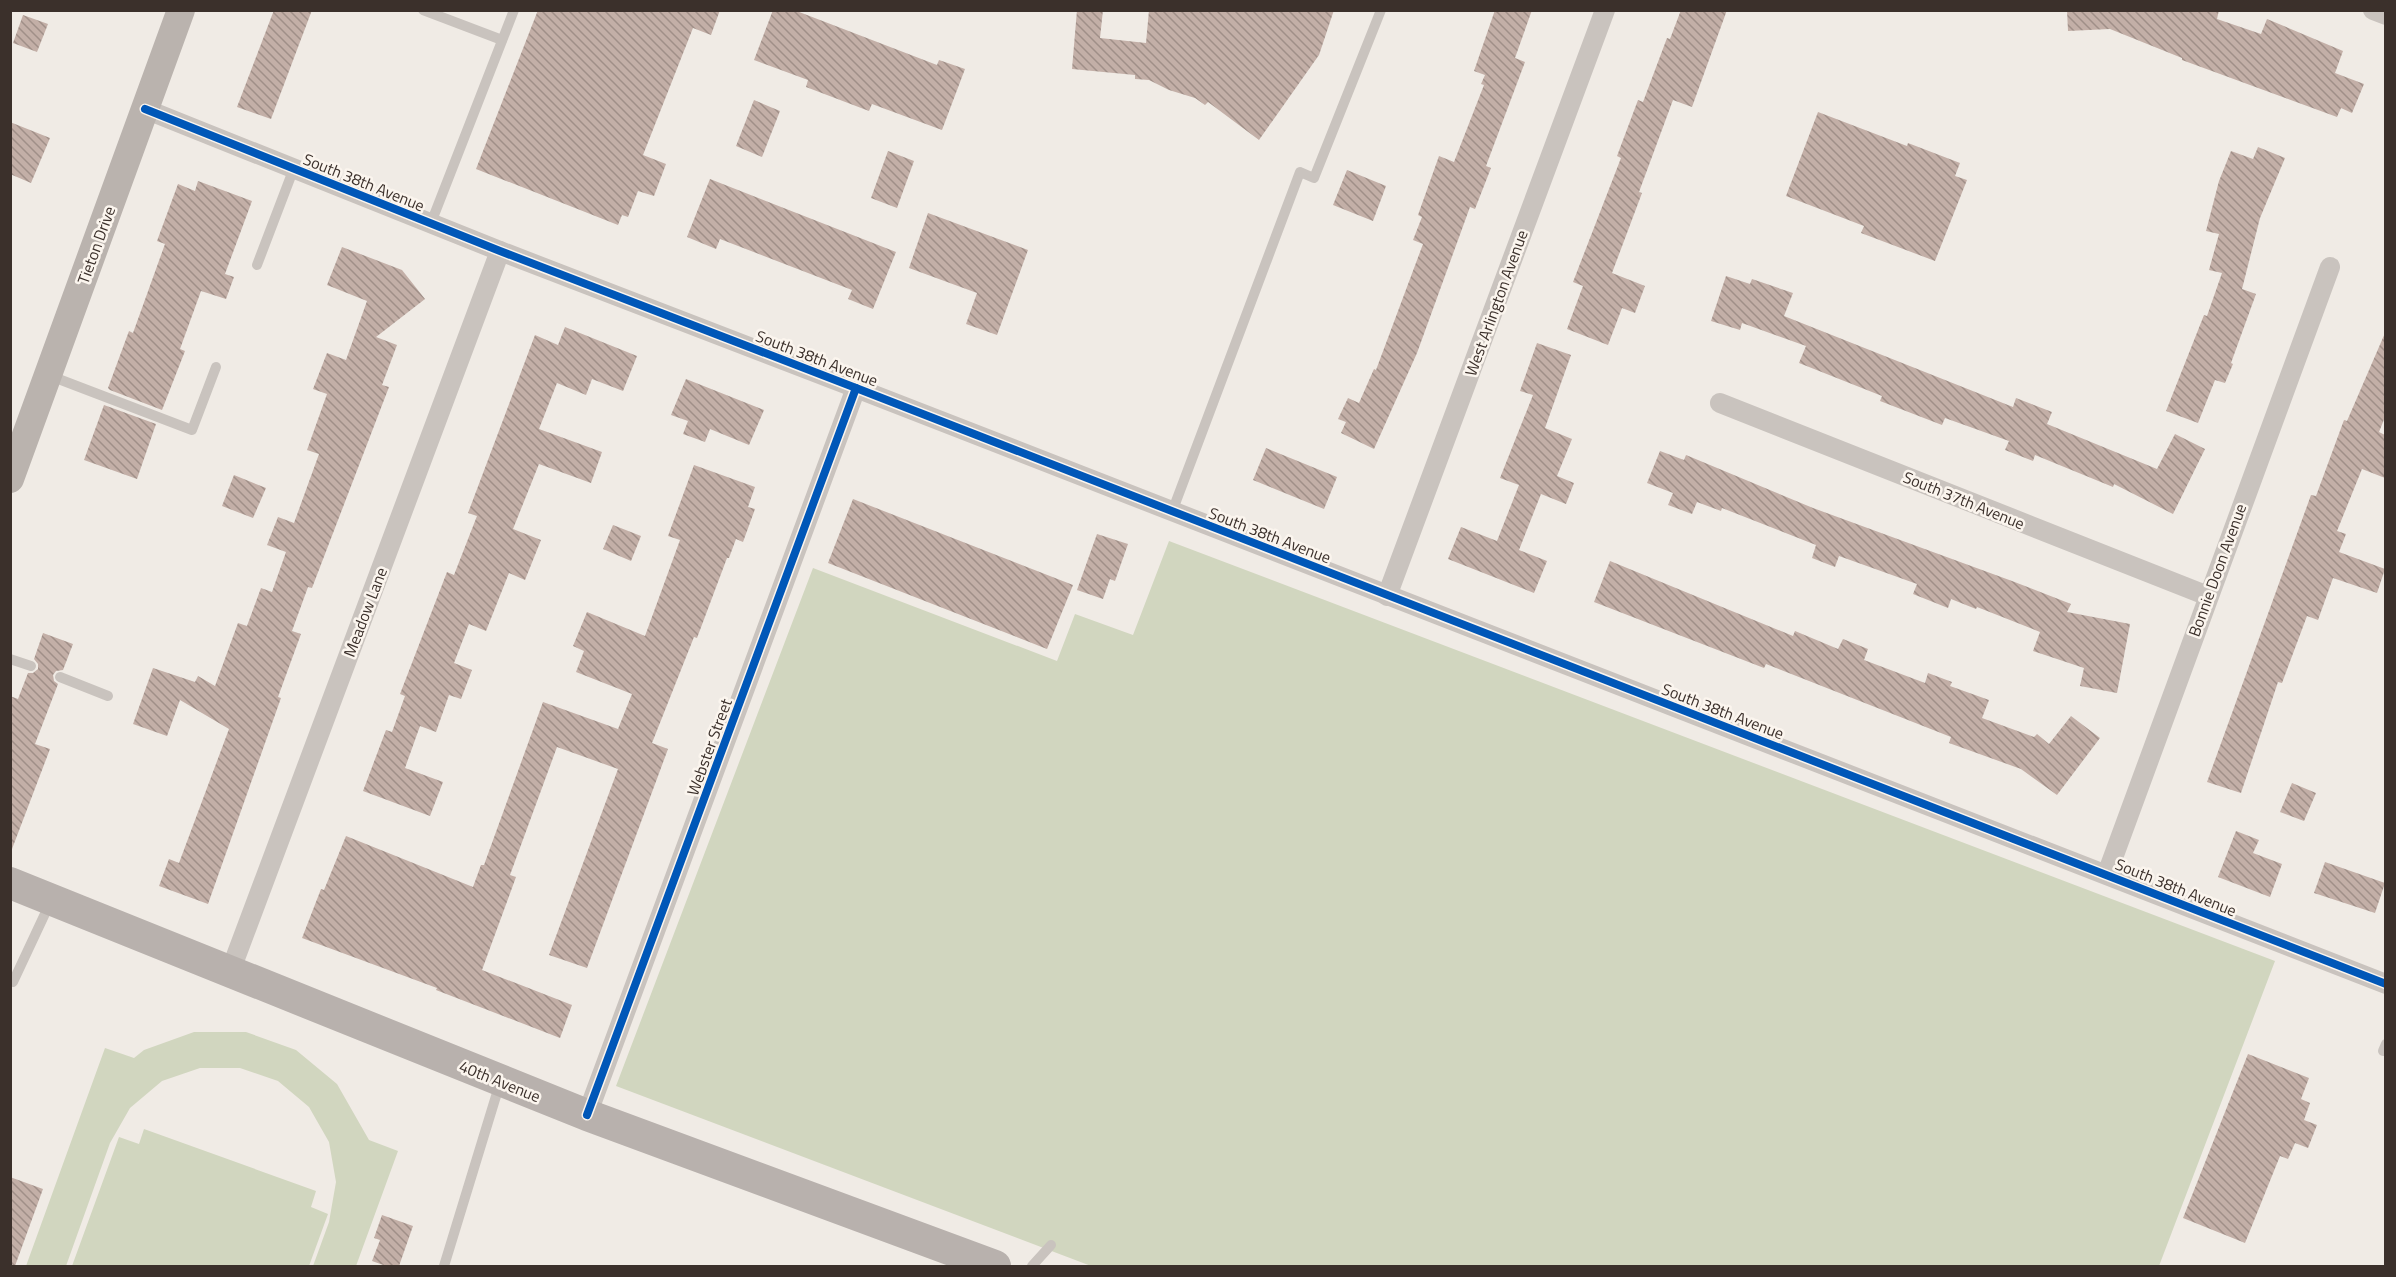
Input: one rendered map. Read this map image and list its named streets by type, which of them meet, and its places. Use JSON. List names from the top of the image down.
{
  "streets": {
    "main road": ["Tieton Drive", "40th Avenue"],
    "street": [
      "South 38th Avenue",
      "West Arlington Avenue",
      "South 37th Avenue",
      "Bonnie Doon Avenue",
      "Meadow Lane",
      "Webster Street"
    ]
  },
  "crossings": [
    ["South 38th Avenue", "Tieton Drive"],
    ["South 38th Avenue", "West Arlington Avenue"],
    ["South 38th Avenue", "Bonnie Doon Avenue"],
    ["South 38th Avenue", "Meadow Lane"],
    ["South 38th Avenue", "Webster Street"],
    ["South 37th Avenue", "Bonnie Doon Avenue"],
    ["Meadow Lane", "40th Avenue"],
    ["Webster Street", "40th Avenue"]
  ]
}
